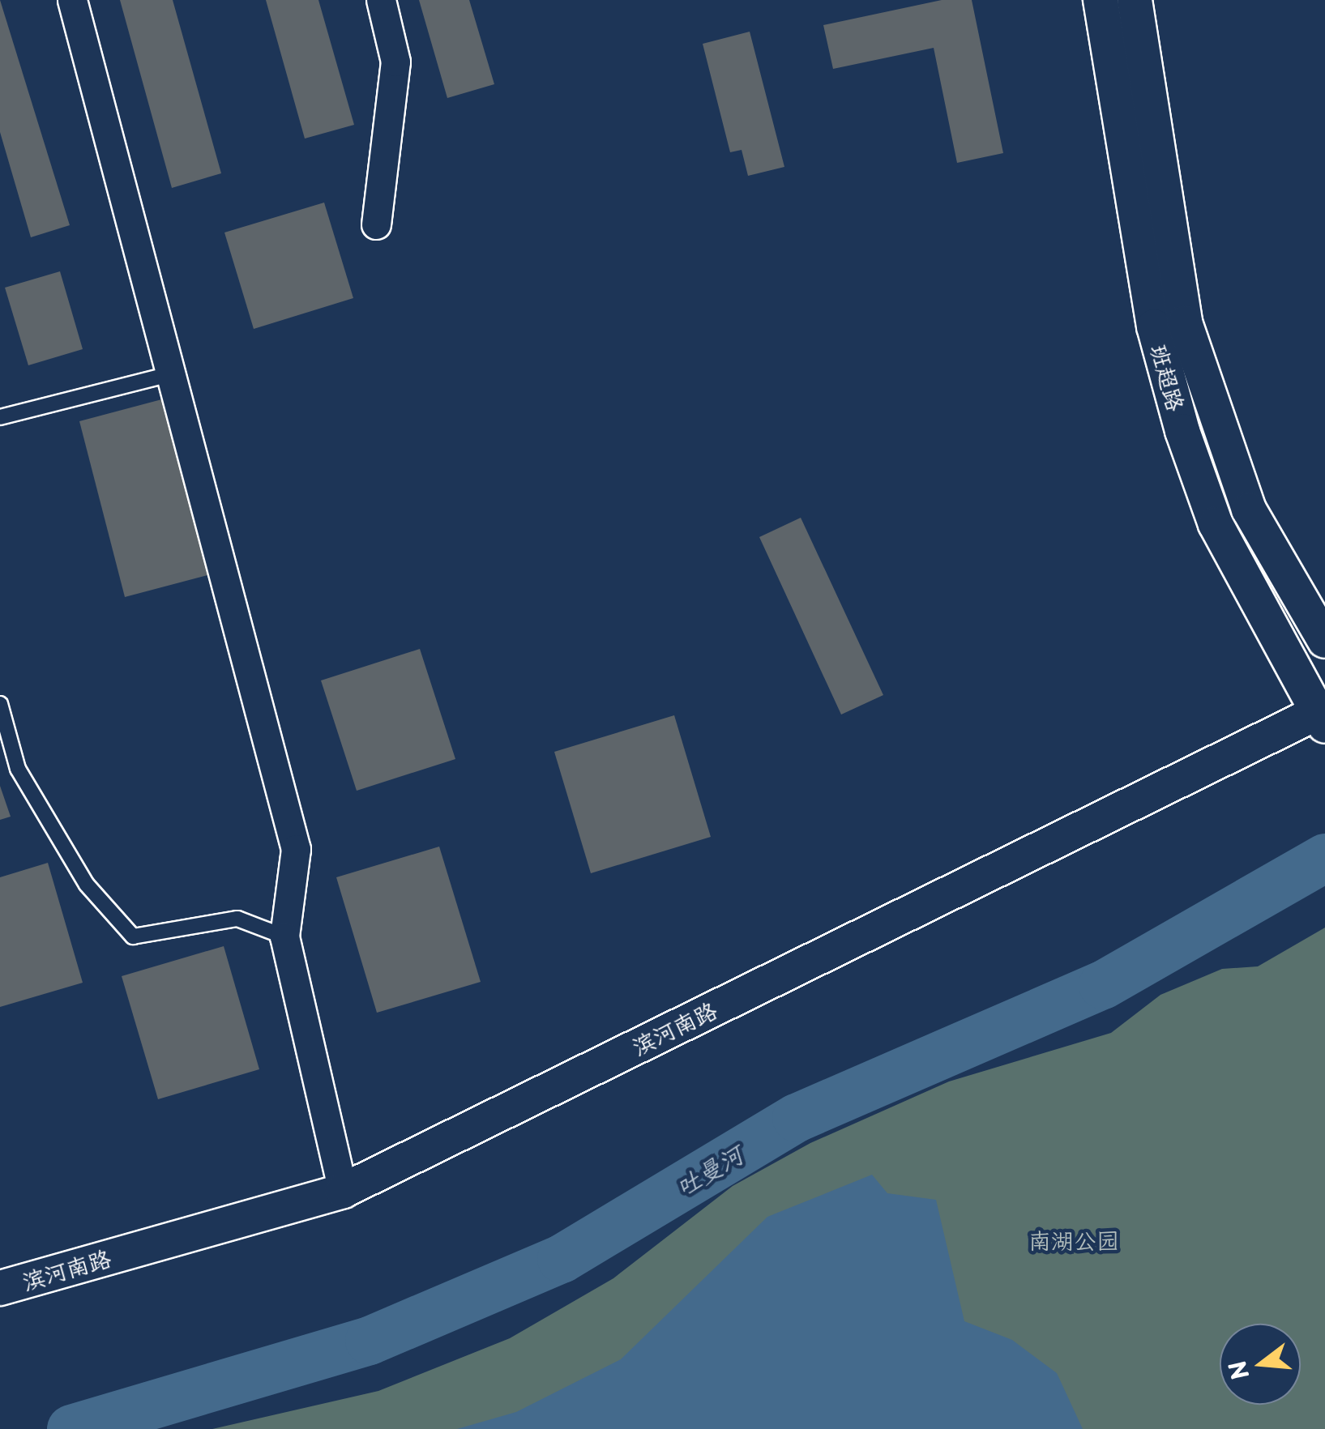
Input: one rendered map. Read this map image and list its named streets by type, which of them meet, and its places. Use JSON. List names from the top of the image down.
{
  "streets": {
    "street": ["班超路", "滨河南路"]
  },
  "crossings": [
    ["班超路", "滨河南路"]
  ],
  "water": ["吐曼河"],
  "parks": ["南湖公园"],
  "north": "left"
}
